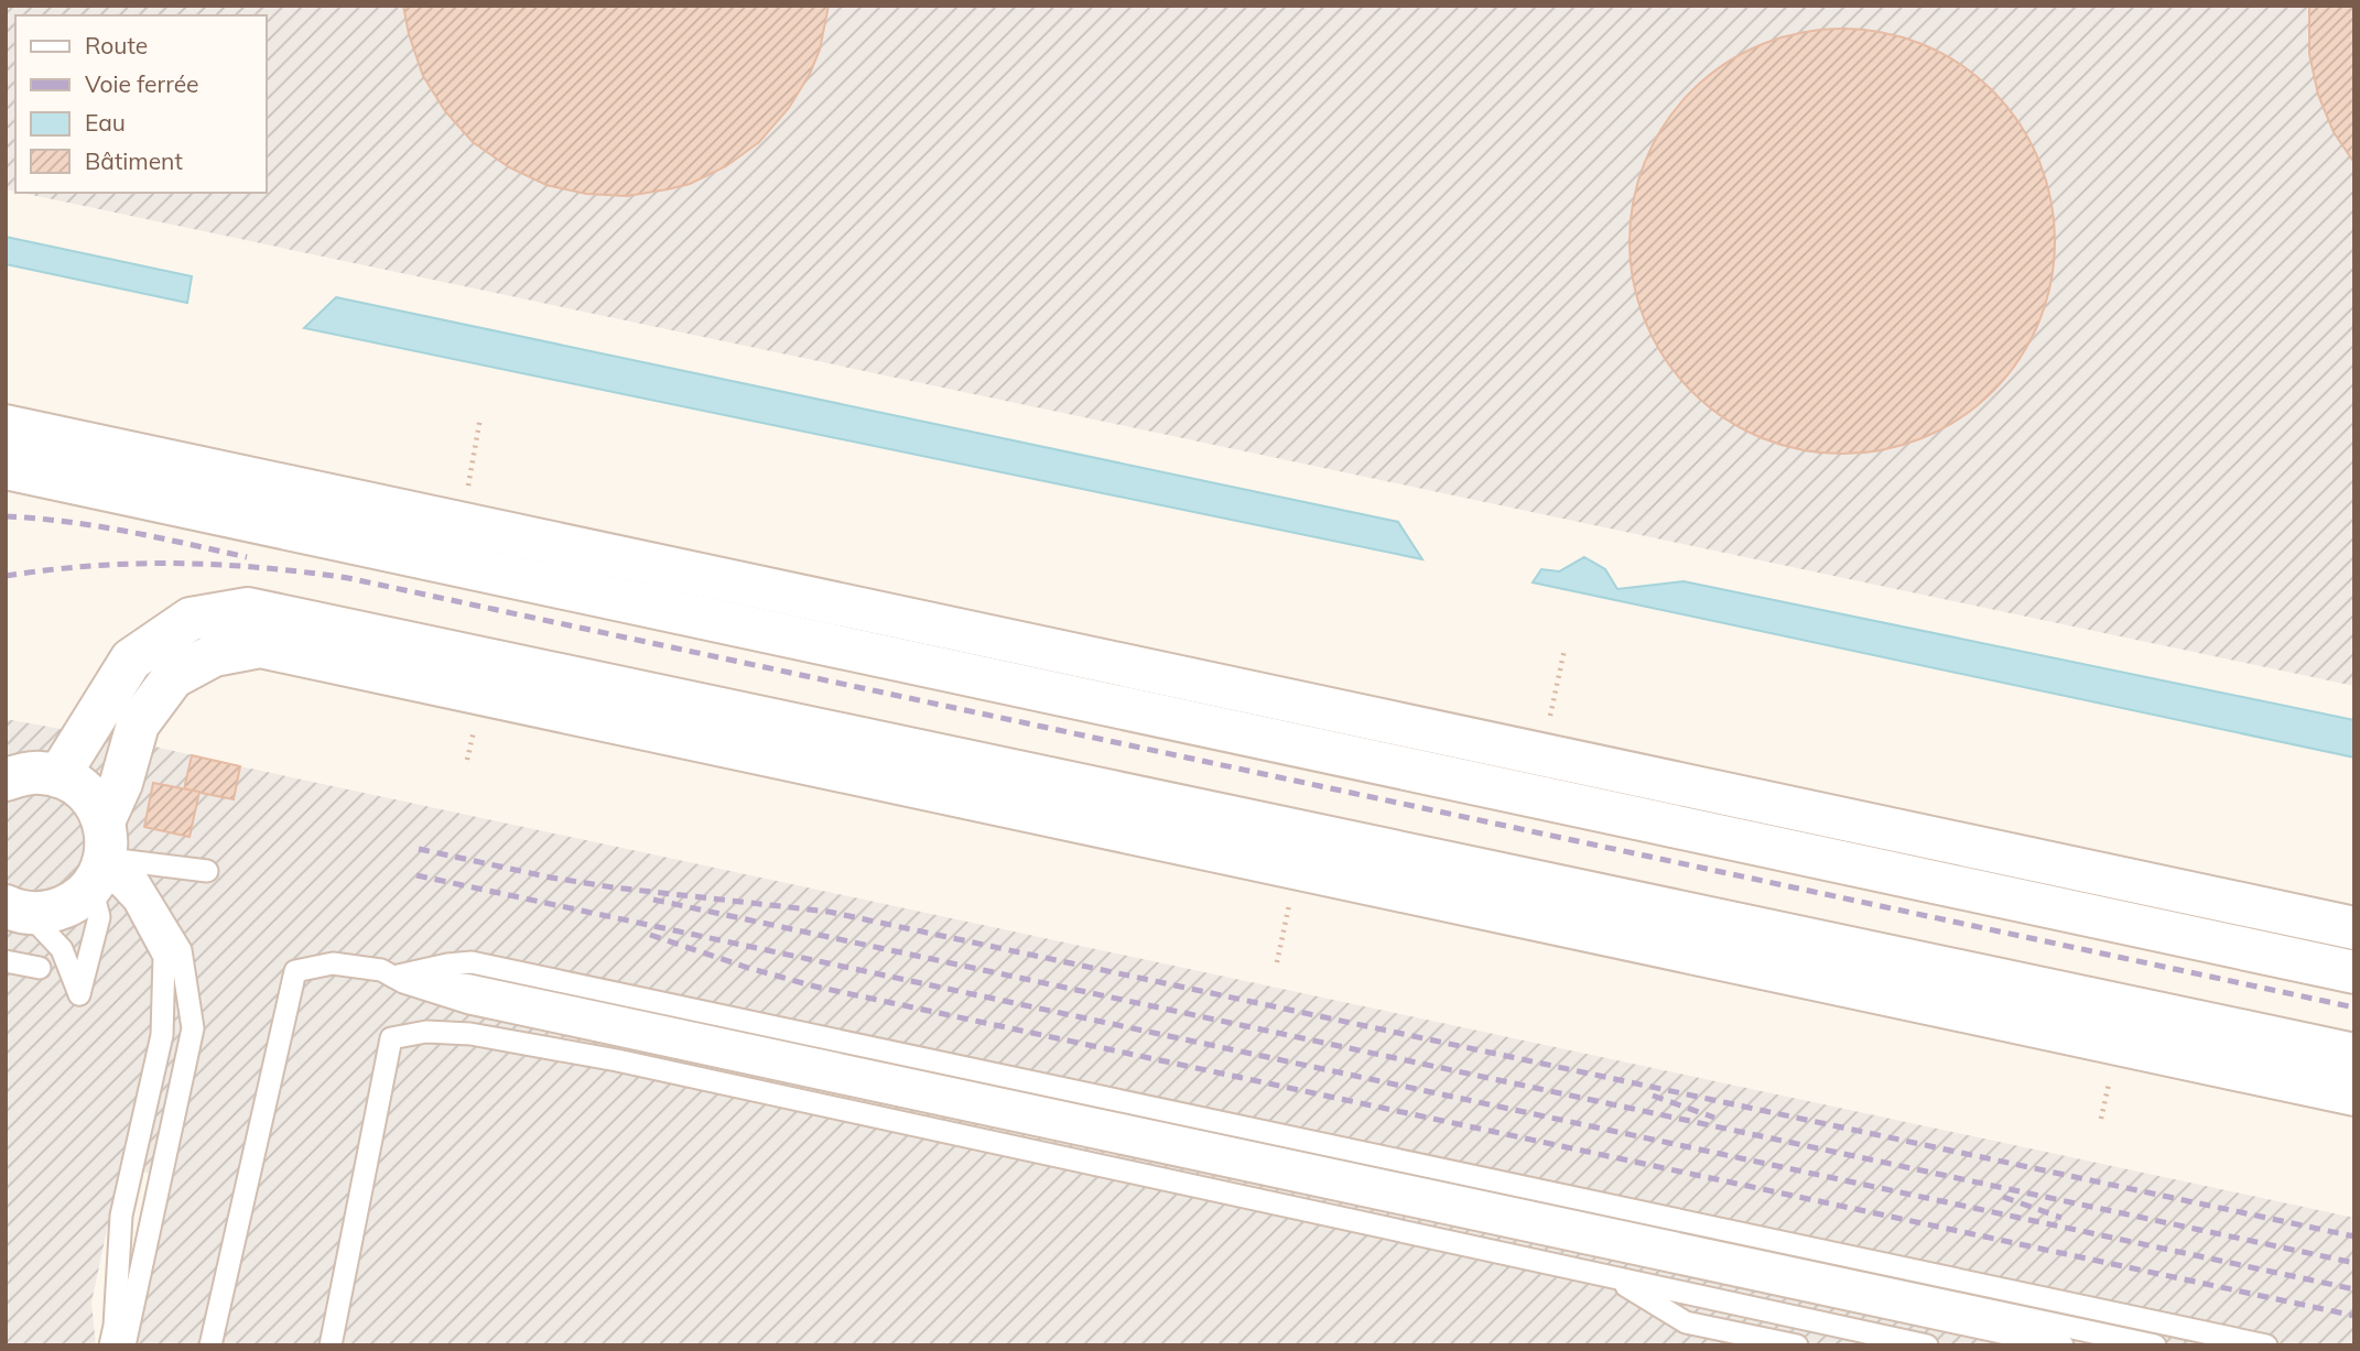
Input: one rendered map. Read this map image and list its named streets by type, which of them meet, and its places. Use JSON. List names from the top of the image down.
{
  "legend": [
    "Route",
    "Voie ferrée",
    "Eau",
    "Bâtiment"
  ]
}
